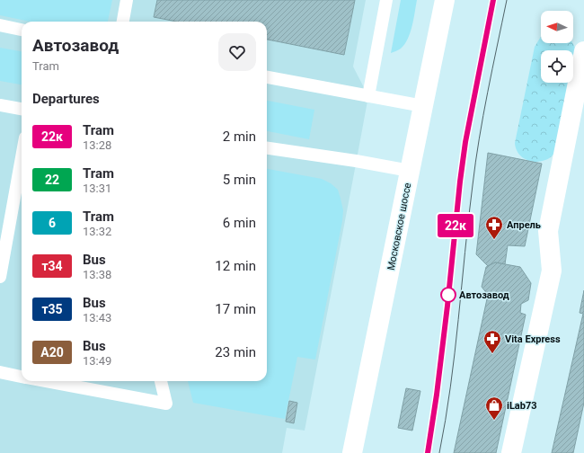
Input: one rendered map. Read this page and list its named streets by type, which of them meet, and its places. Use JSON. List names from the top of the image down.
{
  "streets": {
    "main road": ["Московское шоссе"]
  },
  "places": {
    "pharmacy": ["Апрель", "Vita Express"],
    "other": ["Автозавод"],
    "shop": ["iLab73"]
  },
  "lines": ["tram line 22к"],
  "north": "left",
  "page": {
    "on_map": "22к",
    "heading": [
      ["Автозавод", "Tram"],
      "Departures"
    ],
    "list": [
      {
        "mark": "22к",
        "name": "Tram",
        "note": "13:28",
        "value": "2 min"
      },
      {
        "mark": "22",
        "name": "Tram",
        "note": "13:31",
        "value": "5 min"
      },
      {
        "mark": "6",
        "name": "Tram",
        "note": "13:32",
        "value": "6 min"
      },
      {
        "mark": "т34",
        "name": "Bus",
        "note": "13:38",
        "value": "12 min"
      },
      {
        "mark": "т35",
        "name": "Bus",
        "note": "13:43",
        "value": "17 min"
      },
      {
        "mark": "А20",
        "name": "Bus",
        "note": "13:49",
        "value": "23 min"
      }
    ]
  }
}
